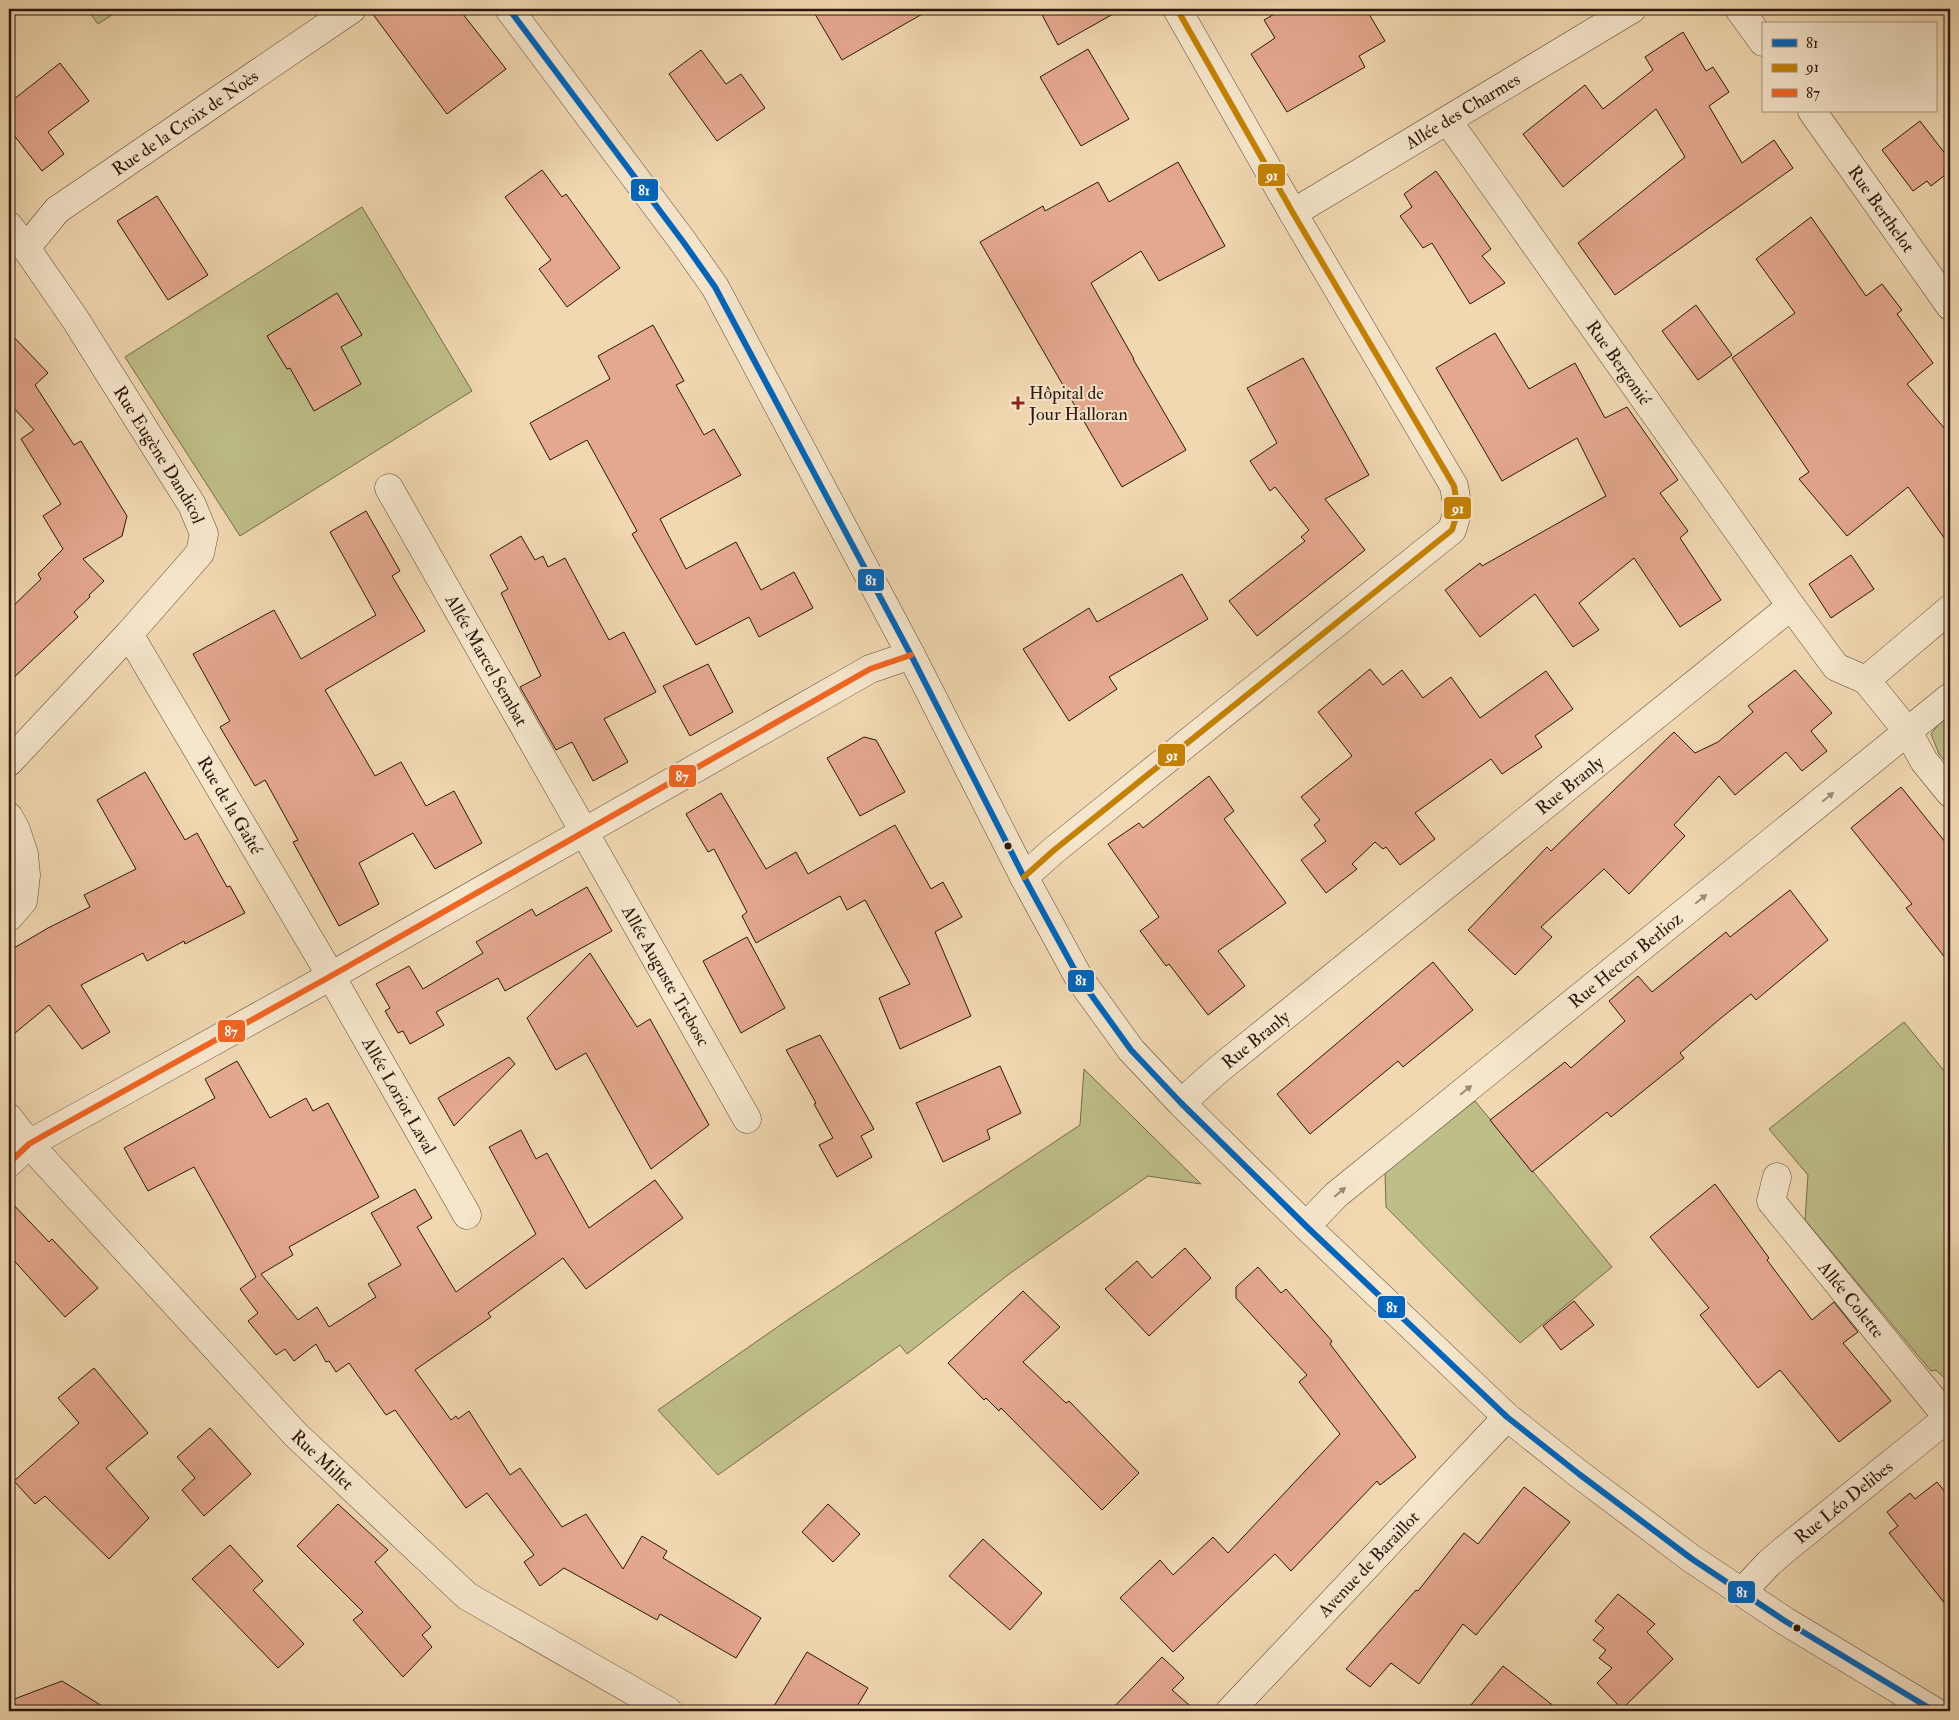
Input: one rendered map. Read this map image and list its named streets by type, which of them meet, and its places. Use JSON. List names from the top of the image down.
{
  "streets": {
    "street": [
      "Allée des Charmes",
      "Rue de la Croix de Noès",
      "Rue Berthelot",
      "Rue Bergonié",
      "Rue Eugène Dandicol",
      "Allée Marcel Sembat",
      "Rue Branly",
      "Rue de la Gaîté",
      "Rue Hector Berlioz",
      "Allée Auguste Trebosc",
      "Allée Loriot Laval",
      "Allée Colette",
      "Rue Millet",
      "Rue Léo Delibes",
      "Avenue de Baraillot"
    ]
  },
  "crossings": [
    ["Allée des Charmes", "Rue Bergonié"],
    ["Rue de la Croix de Noès", "Rue Eugène Dandicol"],
    ["Rue Bergonié", "Rue Branly"],
    ["Rue Eugène Dandicol", "Rue de la Gaîté"],
    ["Allée Marcel Sembat", "Allée Auguste Trebosc"],
    ["Rue de la Gaîté", "Allée Loriot Laval"],
    ["Allée Colette", "Rue Léo Delibes"]
  ],
  "one_way": ["Rue Hector Berlioz"],
  "places": {
    "health": ["Hôpital de Jour Halloran"]
  },
  "lines": ["transit line 81", "transit line 91", "transit line 87"],
  "legend": ["81", "91", "87"]
}
